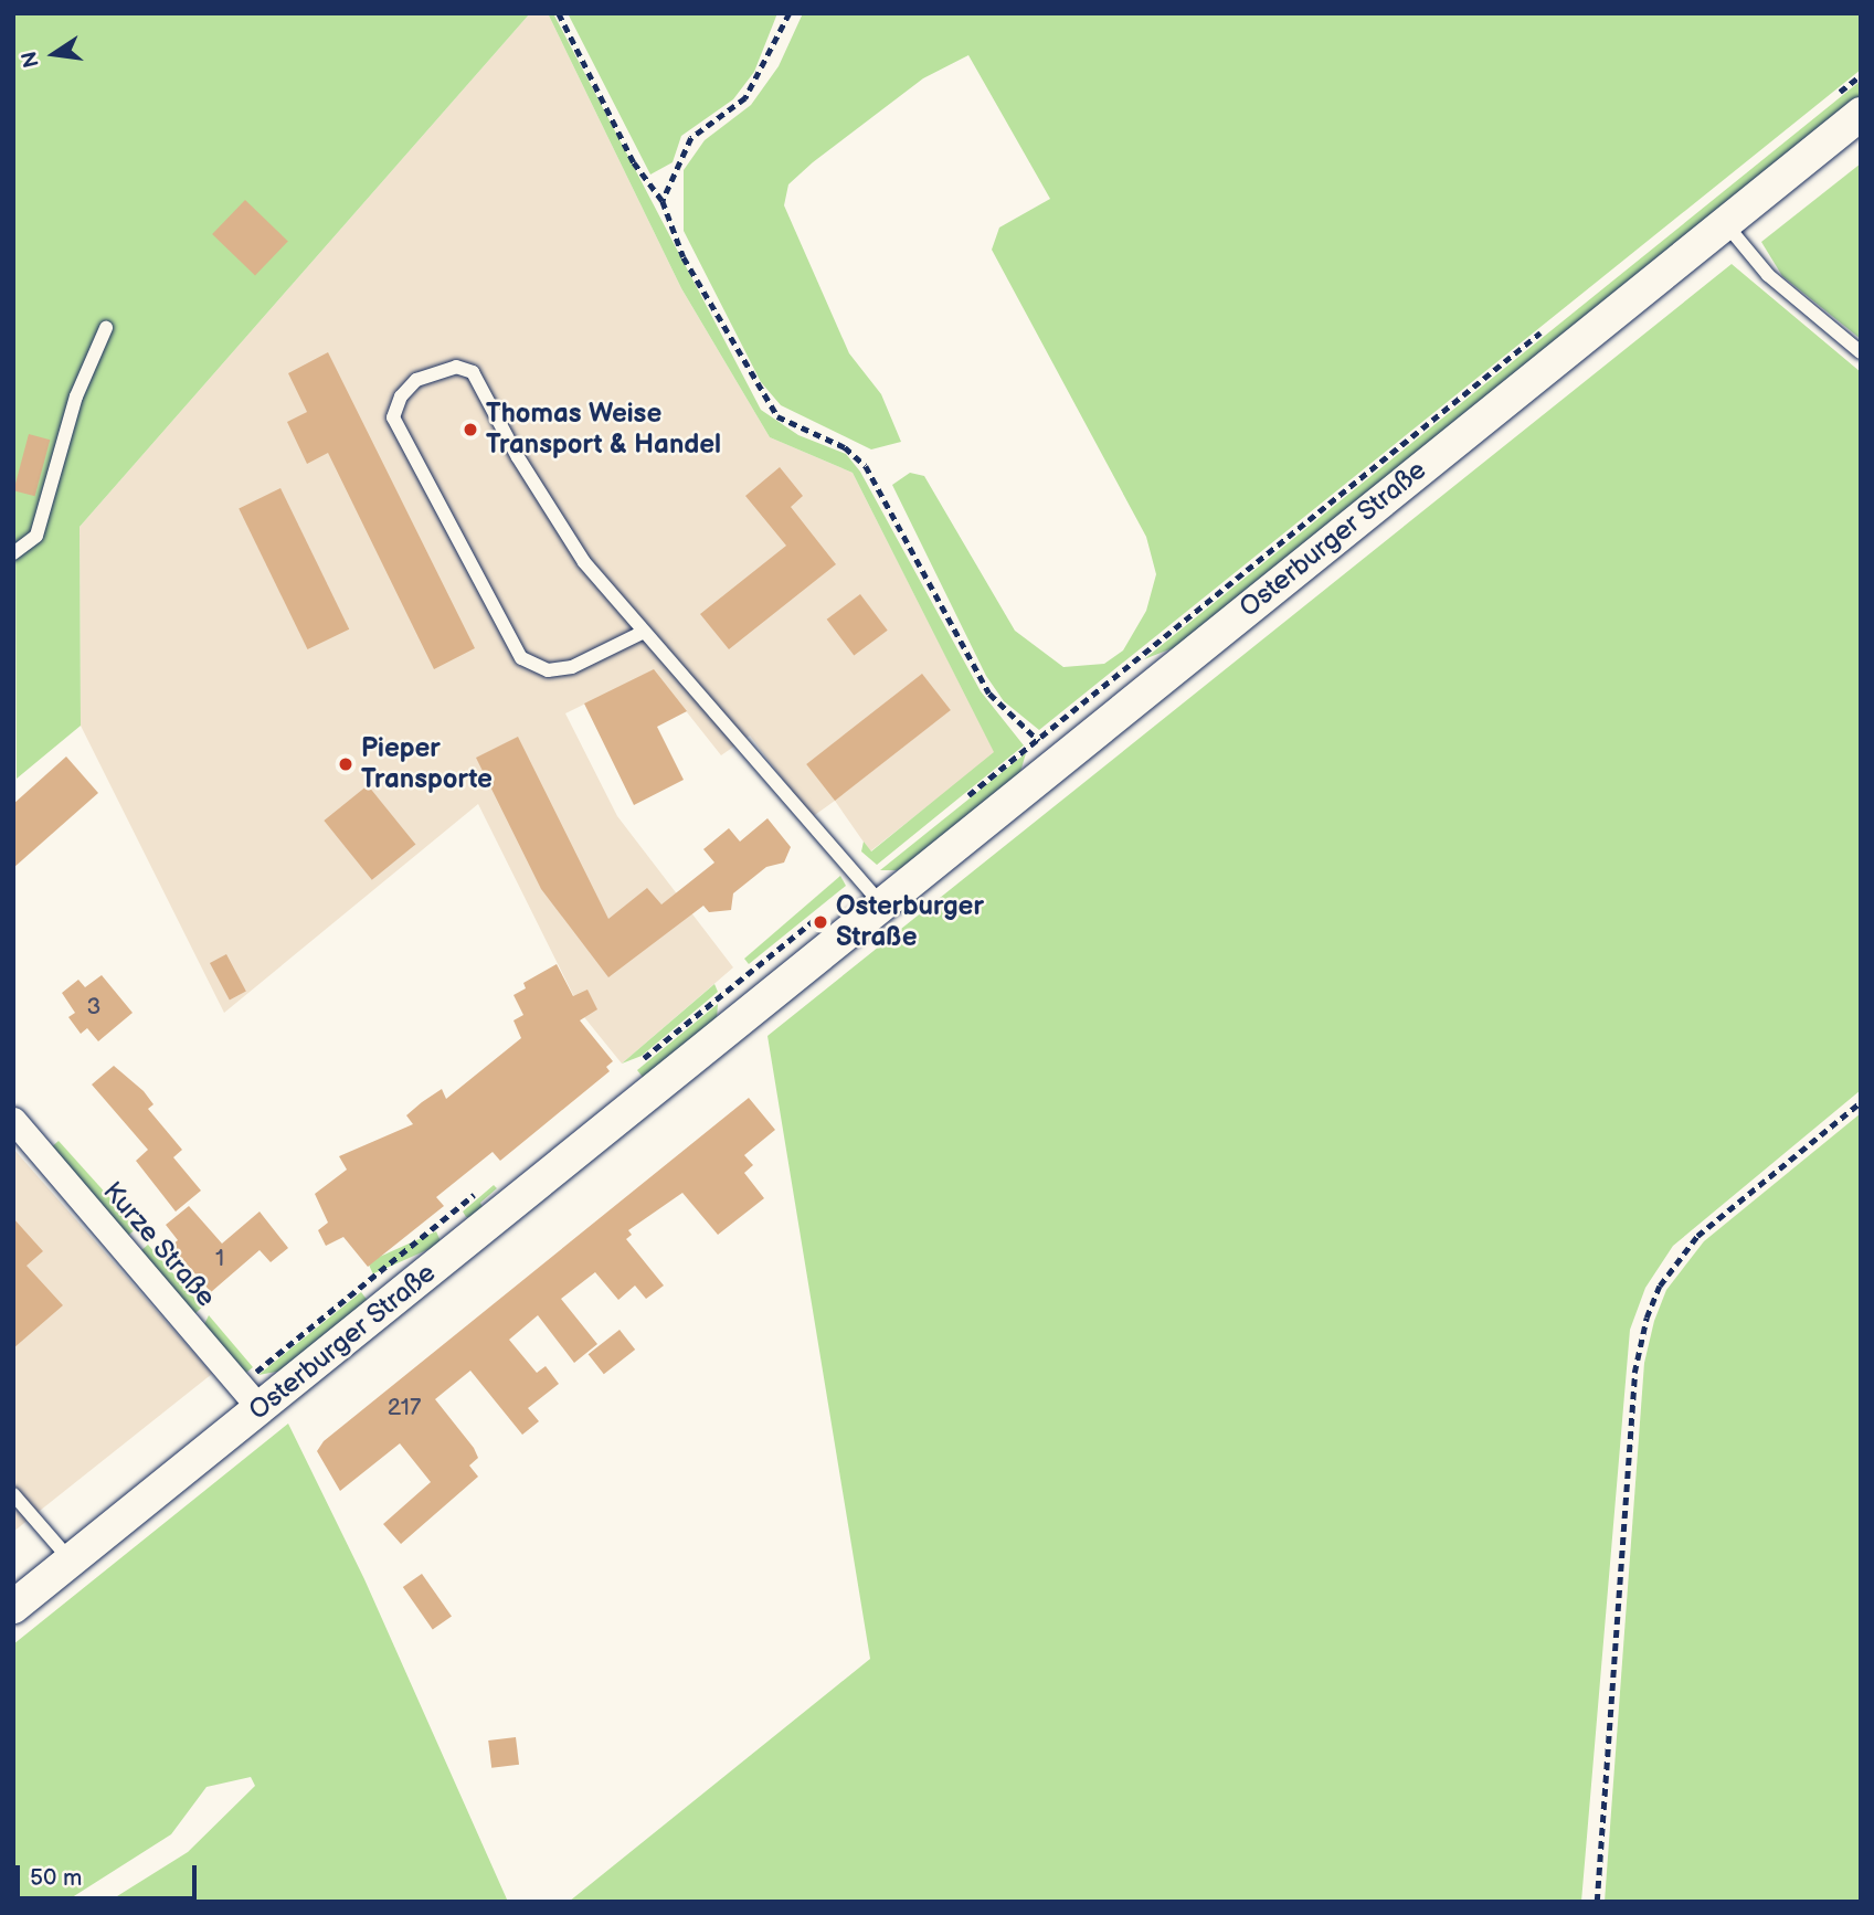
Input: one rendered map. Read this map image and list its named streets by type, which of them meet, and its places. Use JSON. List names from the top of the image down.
{
  "streets": {
    "street": ["Osterburger Straße", "Kurze Straße"]
  },
  "crossings": [
    ["Osterburger Straße", "Kurze Straße"]
  ],
  "places": ["Thomas Weise Transport & Handel", "Pieper Transporte", "Osterburger Straße"],
  "house_numbers": ["3", "1", "217"],
  "scale_bar": "50 m",
  "north": "left"
}
